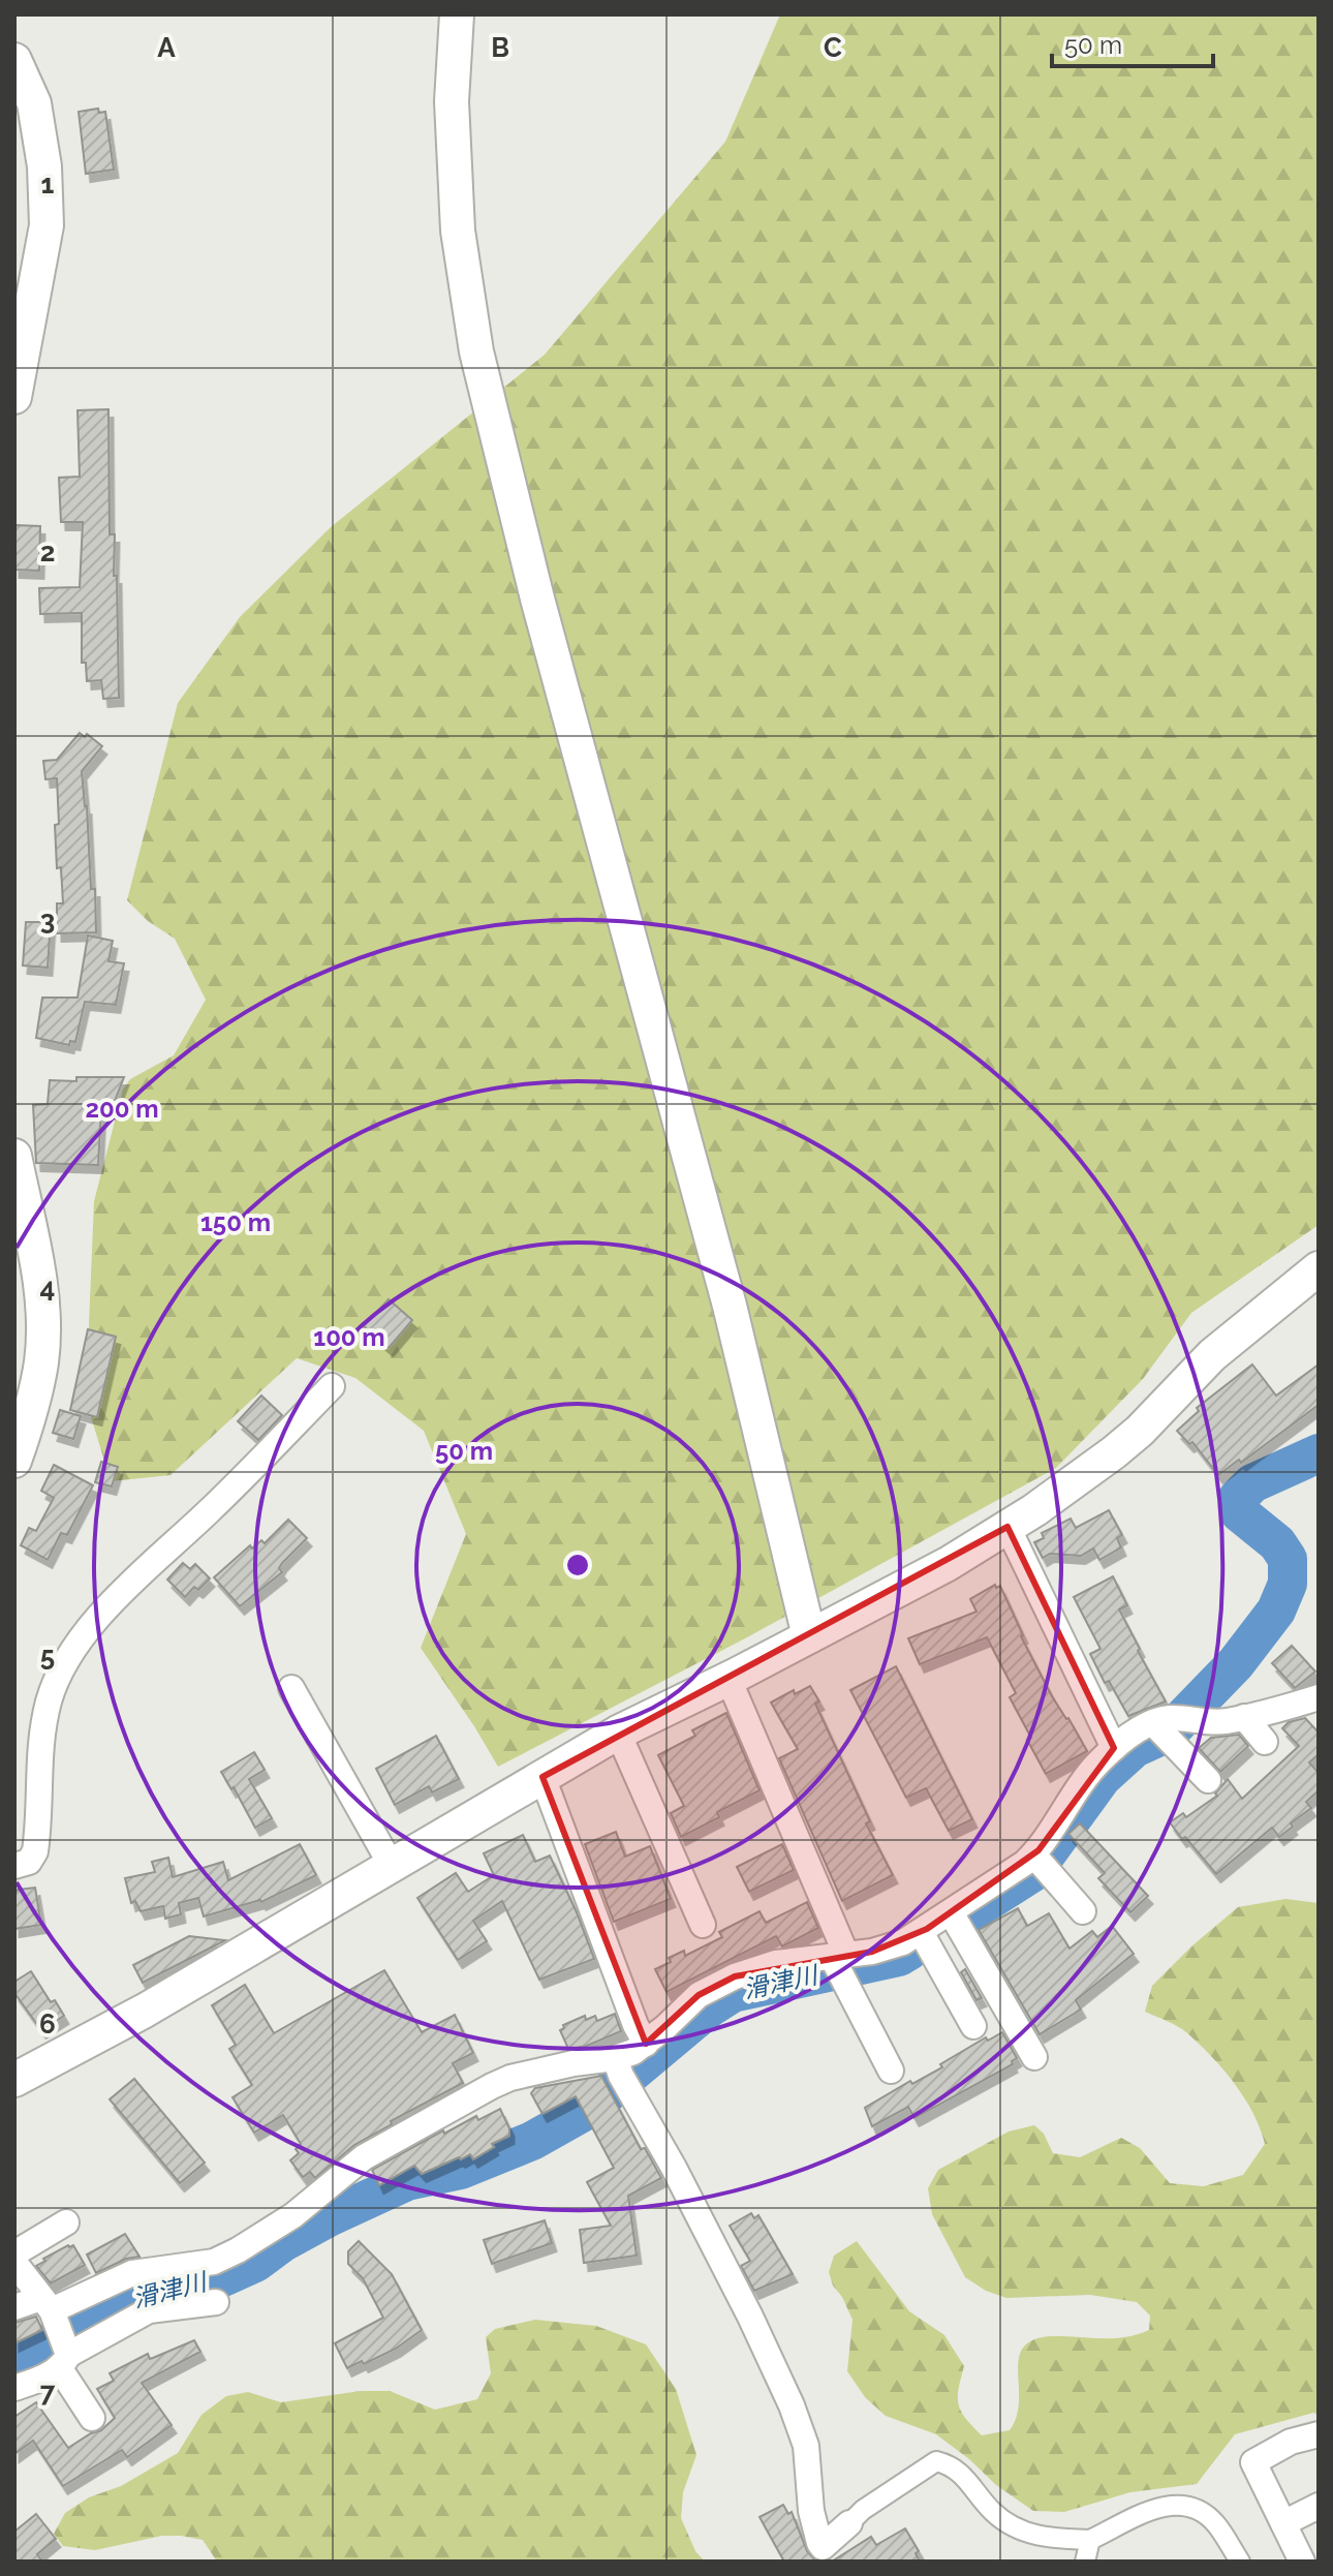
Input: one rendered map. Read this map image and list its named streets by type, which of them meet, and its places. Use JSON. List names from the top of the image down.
{
  "water": ["滑津川"],
  "scale_bar": "50 m",
  "grid": {
    "columns": ["A", "B", "C"],
    "rows": [
      "1",
      "2",
      "3",
      "4",
      "5",
      "6",
      "7"
    ]
  },
  "rings": [
    "200 m",
    "150 m",
    "100 m",
    "50 m"
  ]
}
